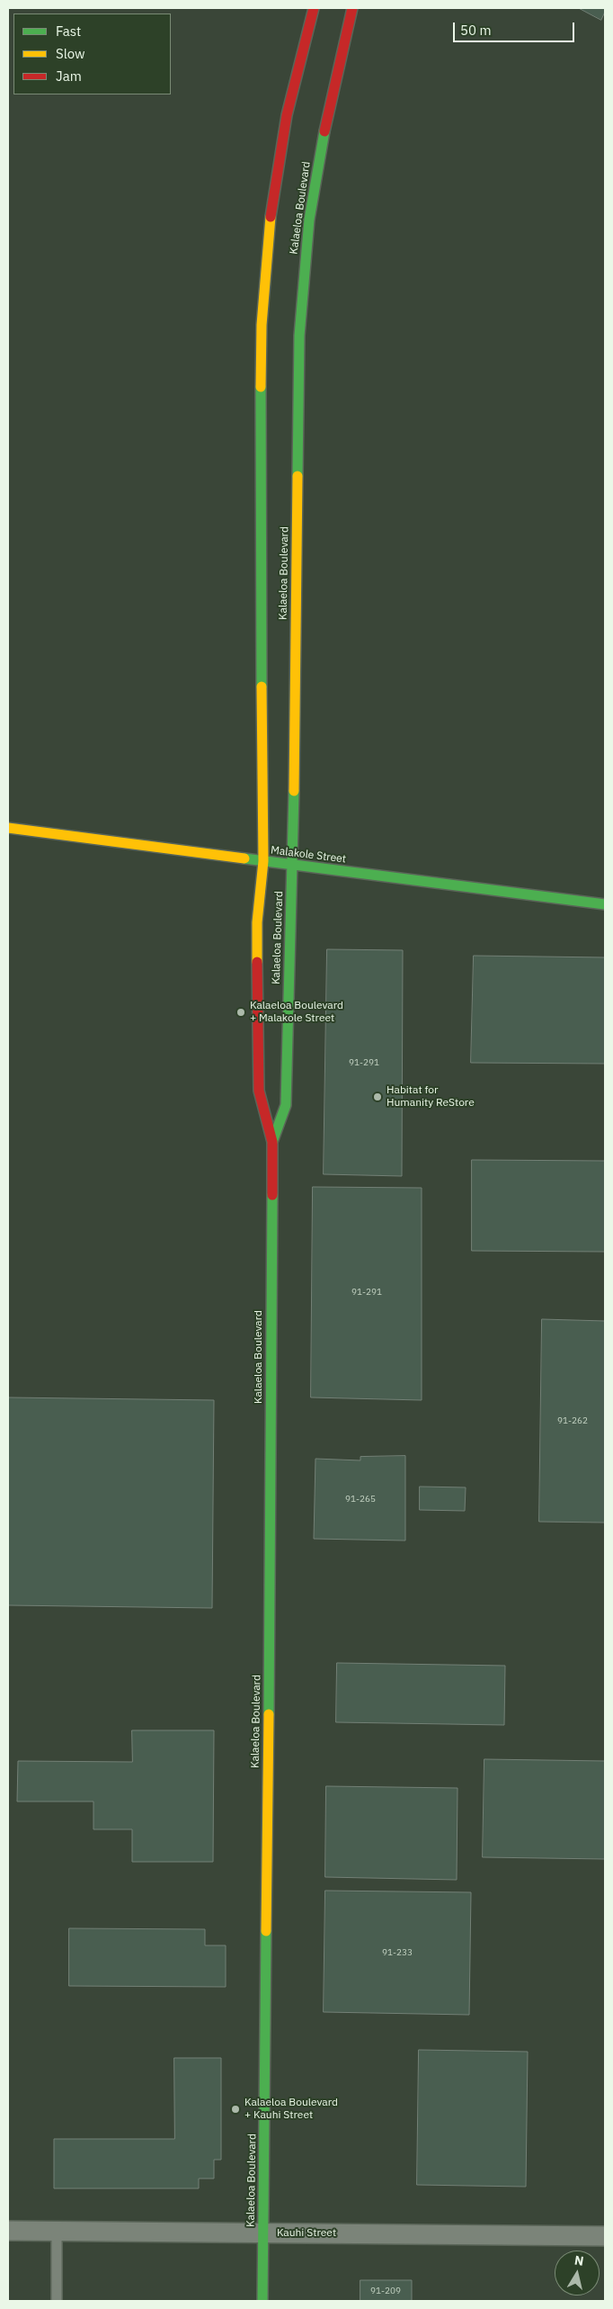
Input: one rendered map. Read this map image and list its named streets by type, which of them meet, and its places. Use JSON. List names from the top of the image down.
{
  "streets": {
    "street": ["Kalaeloa Boulevard", "Malakole Street", "Kauhi Street"]
  },
  "crossings": [
    ["Kalaeloa Boulevard", "Malakole Street"],
    ["Kalaeloa Boulevard", "Kauhi Street"]
  ],
  "places": ["Kalaeloa Boulevard + Malakole Street", "Habitat for Humanity ReStore", "Kalaeloa Boulevard + Kauhi Street"],
  "house_numbers": [
    "91-291",
    "91-291",
    "91-262",
    "91-265",
    "91-233",
    "91-209"
  ],
  "legend": ["Fast", "Slow", "Jam"],
  "scale_bar": "50 m",
  "north": "top"
}
